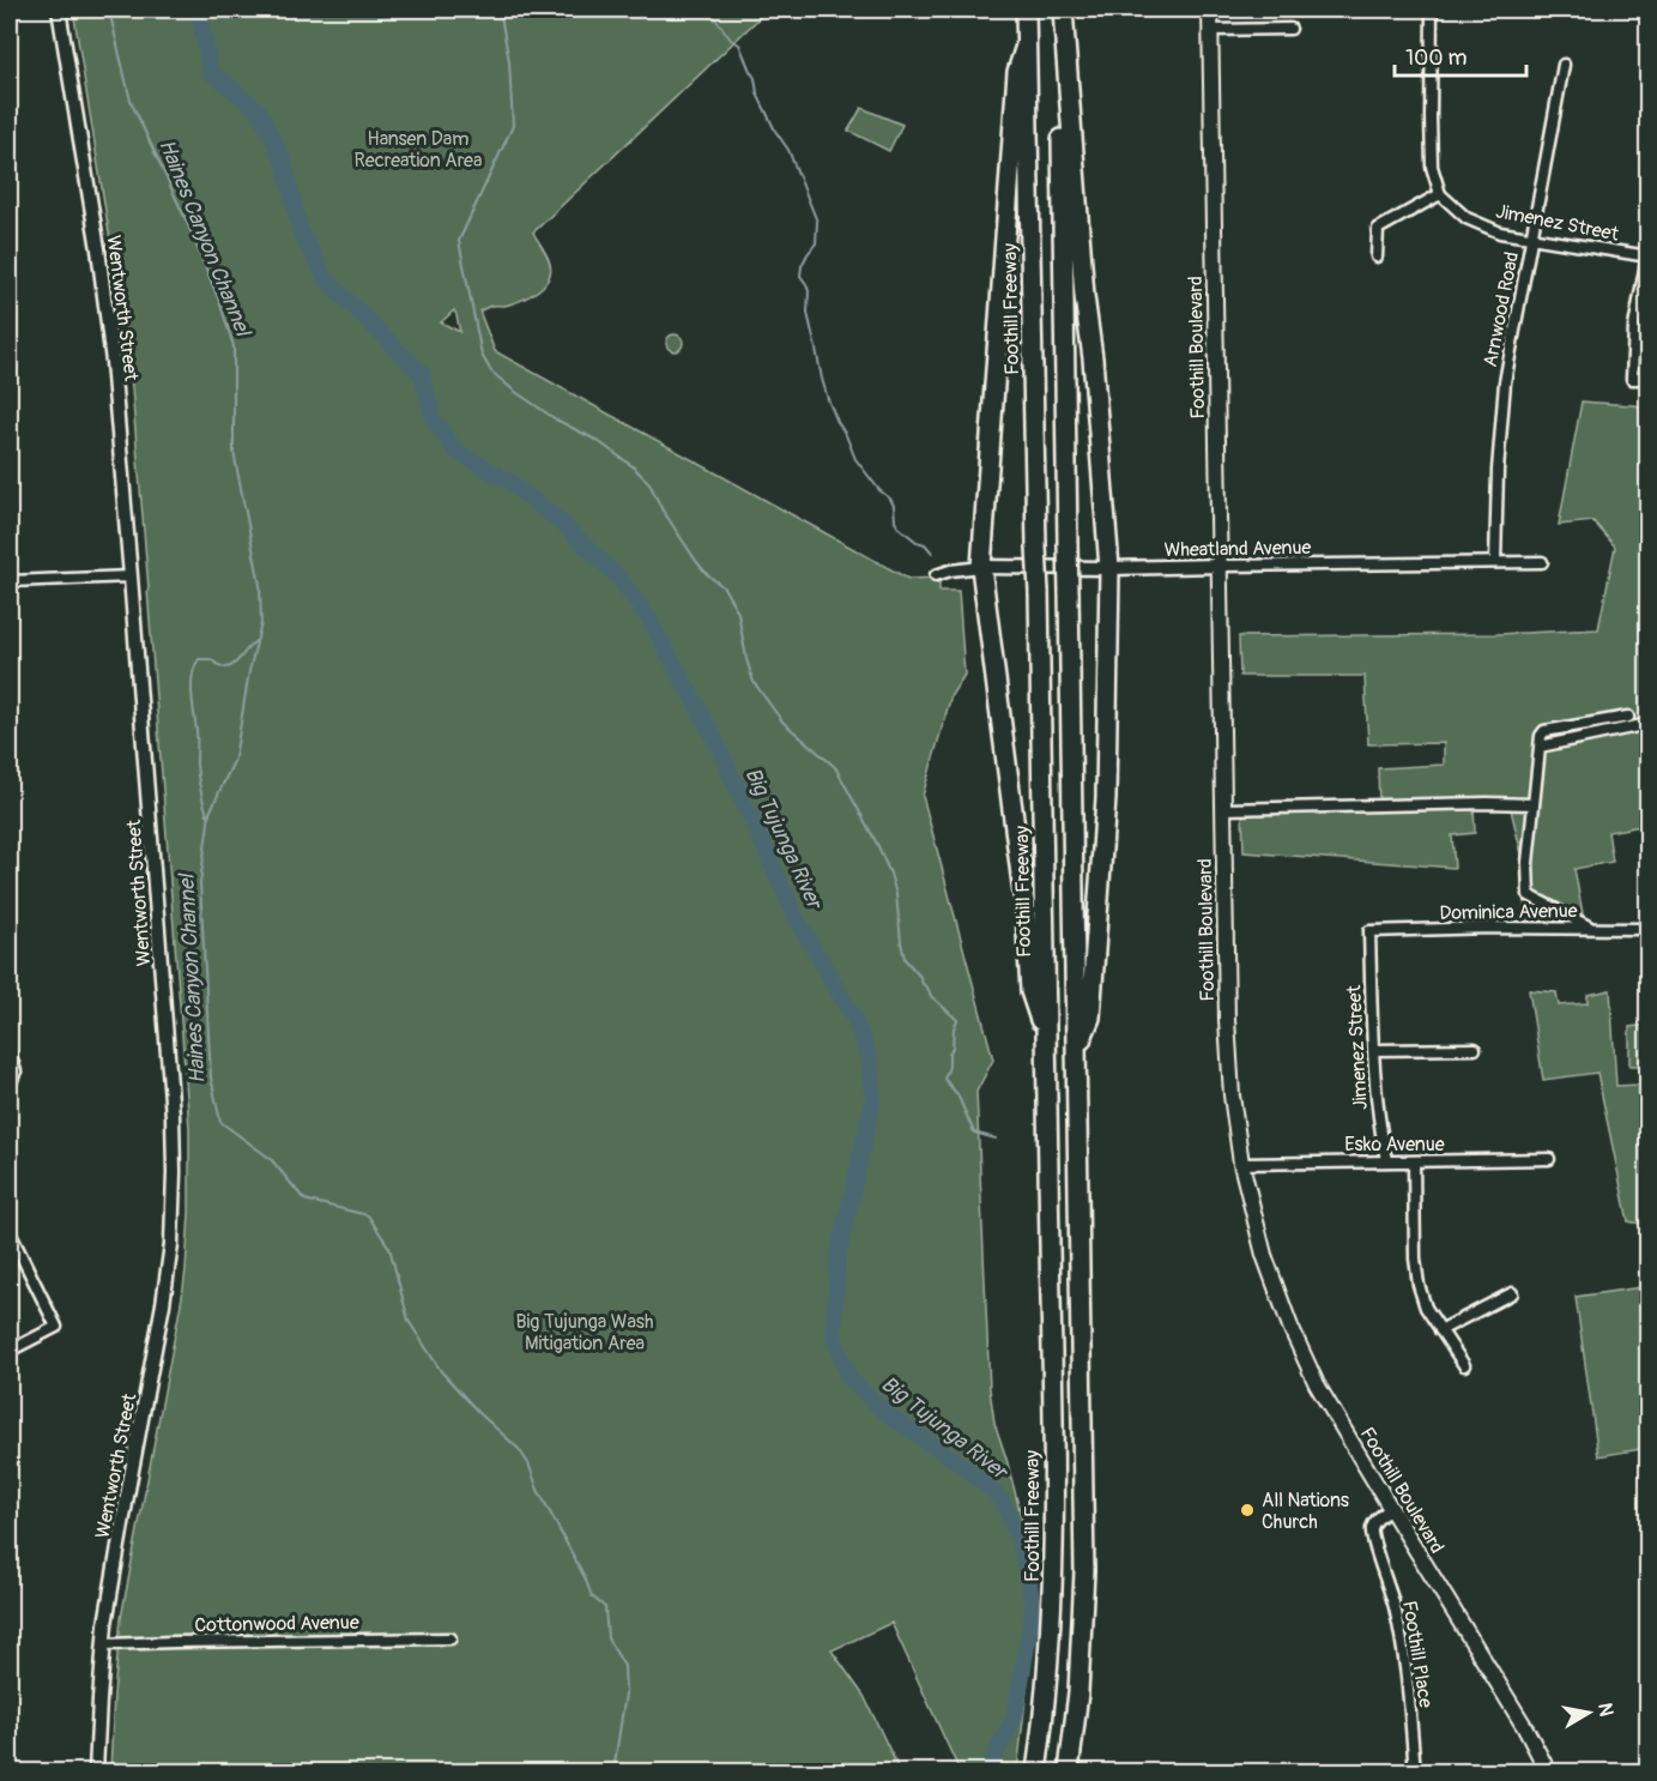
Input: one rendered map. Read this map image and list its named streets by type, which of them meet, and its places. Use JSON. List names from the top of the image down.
{
  "streets": {
    "highway": ["Foothill Freeway"],
    "main road": ["Wentworth Street", "Foothill Boulevard", "Wheatland Avenue"],
    "street": [
      "Jimenez Street",
      "Arnwood Road",
      "Dominica Avenue",
      "Esko Avenue",
      "Cottonwood Avenue",
      "Foothill Place"
    ]
  },
  "crossings": [
    ["Jimenez Street", "Arnwood Road"],
    ["Jimenez Street", "Dominica Avenue"],
    ["Jimenez Street", "Esko Avenue"],
    ["Wentworth Street", "Cottonwood Avenue"],
    ["Arnwood Road", "Wheatland Avenue"],
    ["Foothill Boulevard", "Wheatland Avenue"],
    ["Foothill Boulevard", "Esko Avenue"],
    ["Foothill Boulevard", "Foothill Place"]
  ],
  "water": ["Haines Canyon Channel", "Big Tujunga River"],
  "parks": ["Hansen Dam Recreation Area", "Big Tujunga Wash Mitigation Area"],
  "places": ["All Nations Church"],
  "scale_bar": "100 m",
  "north": "right"
}
